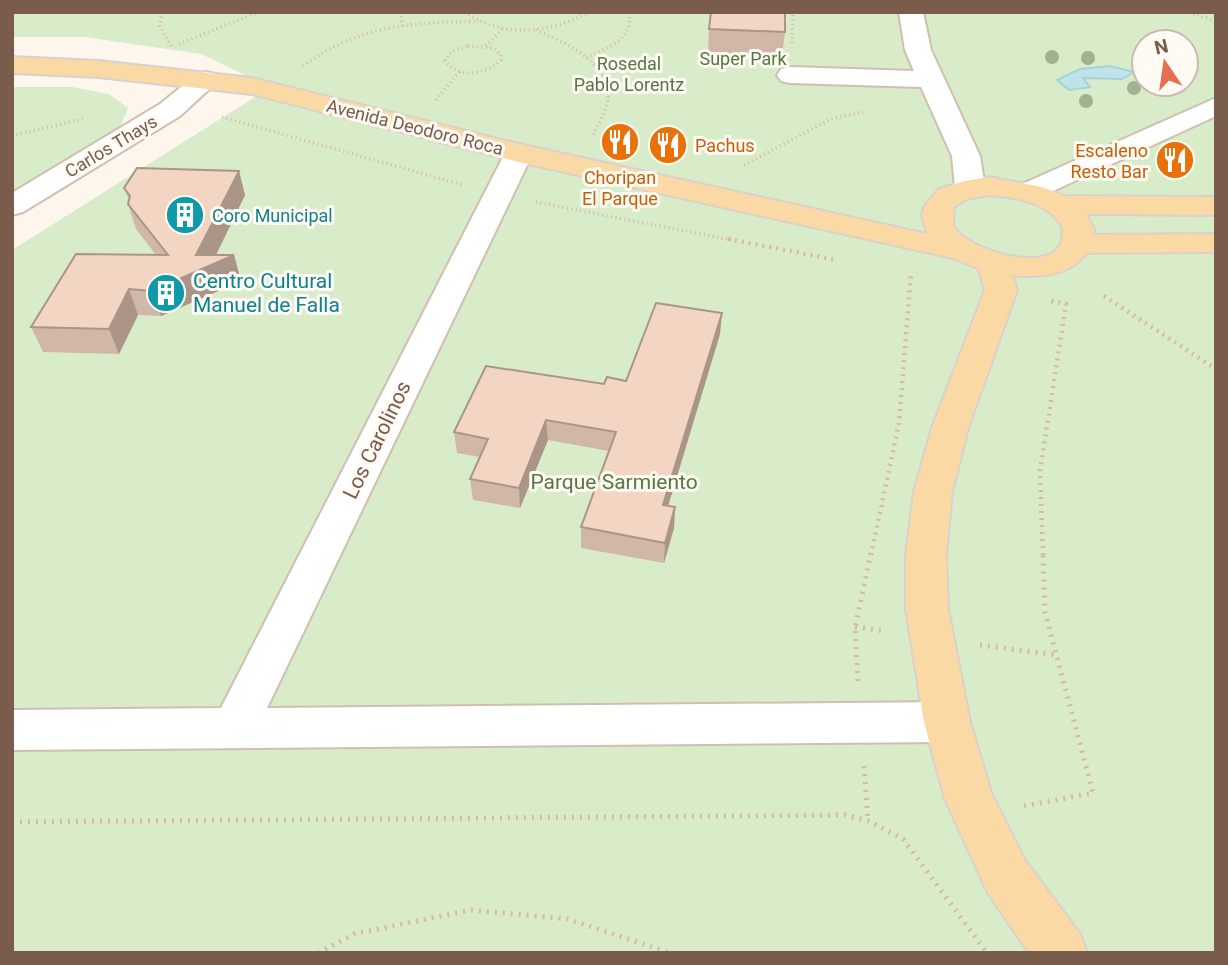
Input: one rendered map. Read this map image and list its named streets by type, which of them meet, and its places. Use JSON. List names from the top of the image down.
{
  "streets": {
    "main road": ["Avenida Deodoro Roca"],
    "street": ["Carlos Thays", "Los Carolinos"]
  },
  "crossings": [
    ["Avenida Deodoro Roca", "Carlos Thays"],
    ["Avenida Deodoro Roca", "Los Carolinos"]
  ],
  "parks": ["Super Park", "Rosedal Pablo Lorentz", "Parque Sarmiento"],
  "places": {
    "restaurant": ["Choripan El Parque", "Pachus", "Escaleno Resto Bar"],
    "building": ["Coro Municipal", "Centro Cultural Manuel de Falla"]
  },
  "north": "top"
}
